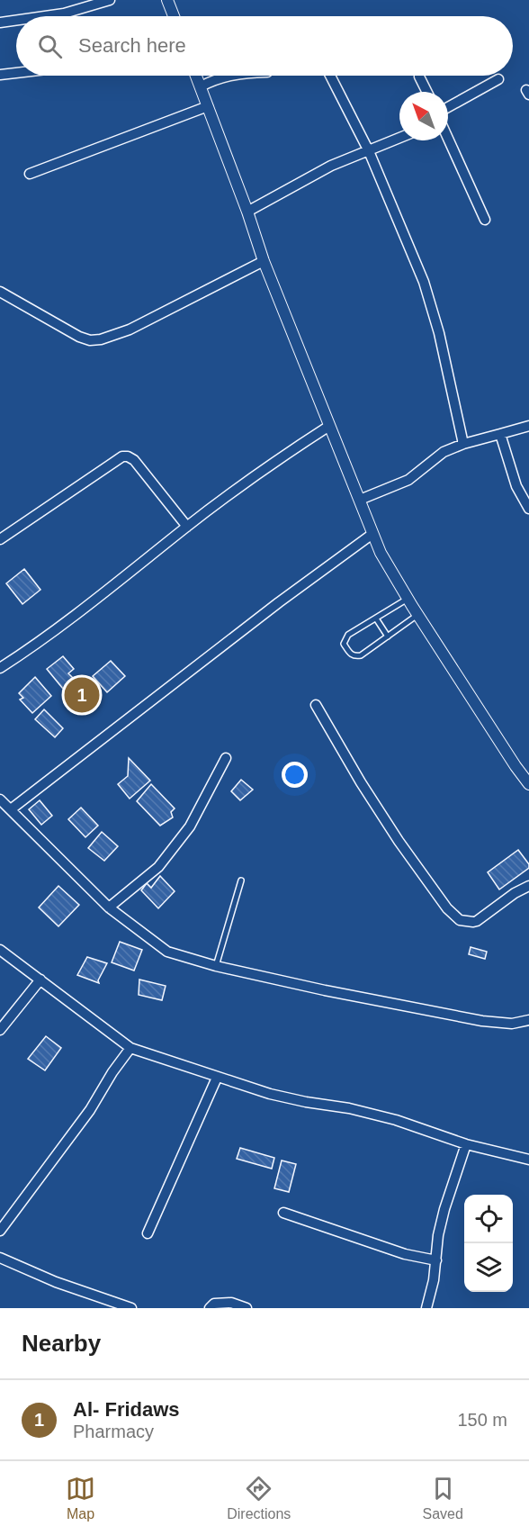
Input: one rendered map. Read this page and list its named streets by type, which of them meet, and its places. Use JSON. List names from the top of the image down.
{
  "north": "top left",
  "page": {
    "search": "Search here",
    "pins": "1",
    "heading": "Nearby",
    "list": [
      {
        "mark": "1",
        "name": "Al- Fridaws",
        "note": "Pharmacy",
        "value": "150 m"
      }
    ],
    "nav": ["Map", "Directions", "Saved"]
  }
}
